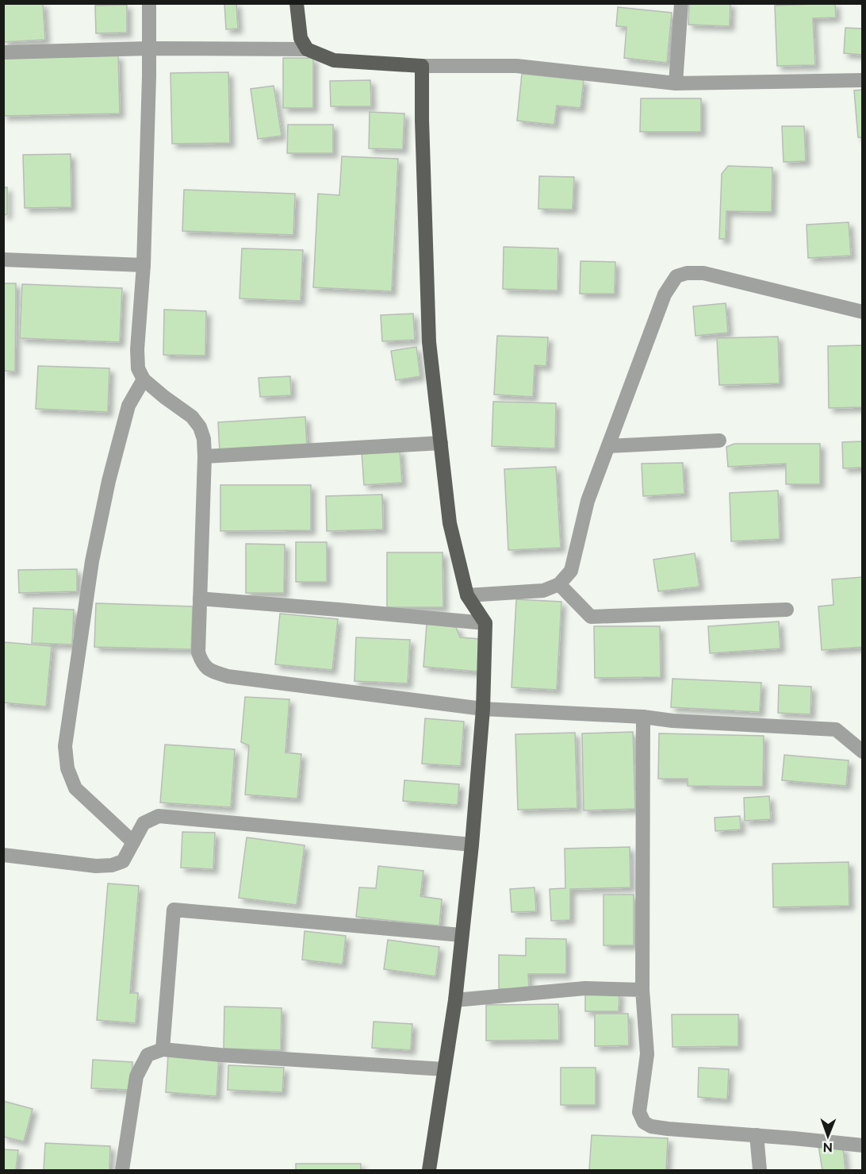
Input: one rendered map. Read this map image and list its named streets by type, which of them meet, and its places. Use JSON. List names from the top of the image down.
{
  "north": "bottom"
}
